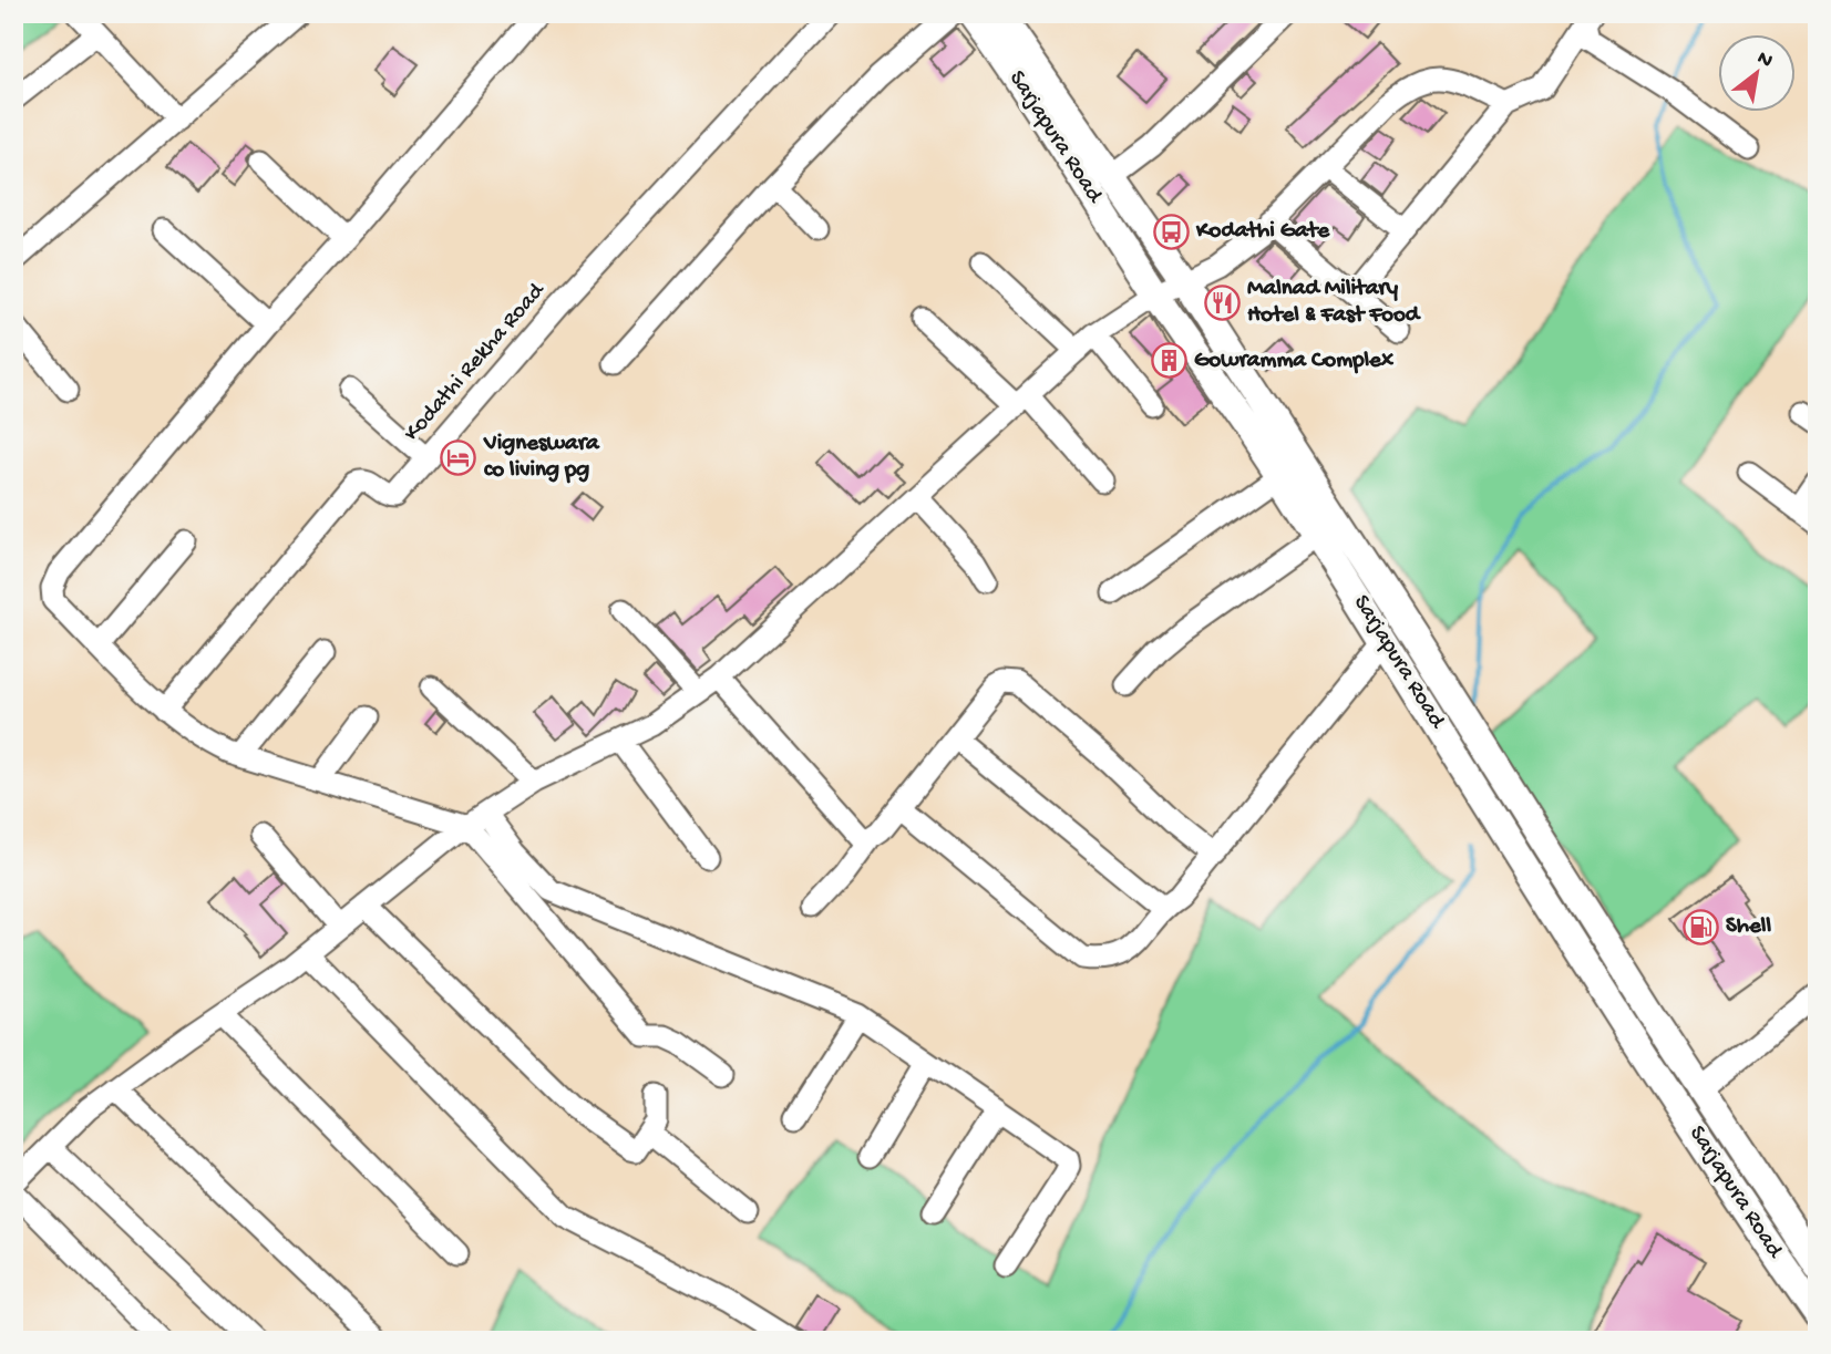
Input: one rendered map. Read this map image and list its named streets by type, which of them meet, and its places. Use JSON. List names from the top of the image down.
{
  "streets": {
    "main road": ["Sarjapura Road"],
    "street": ["Kodathi Rekha Road"]
  },
  "places": {
    "bus stop": ["Kodathi Gate"],
    "restaurant": ["Malnad Military Hotel & Fast Food"],
    "building": ["Gowramma Complex"],
    "hotel": ["Vigneswara co living pg"],
    "fuel station": ["Shell"]
  },
  "north": "top right"
}
